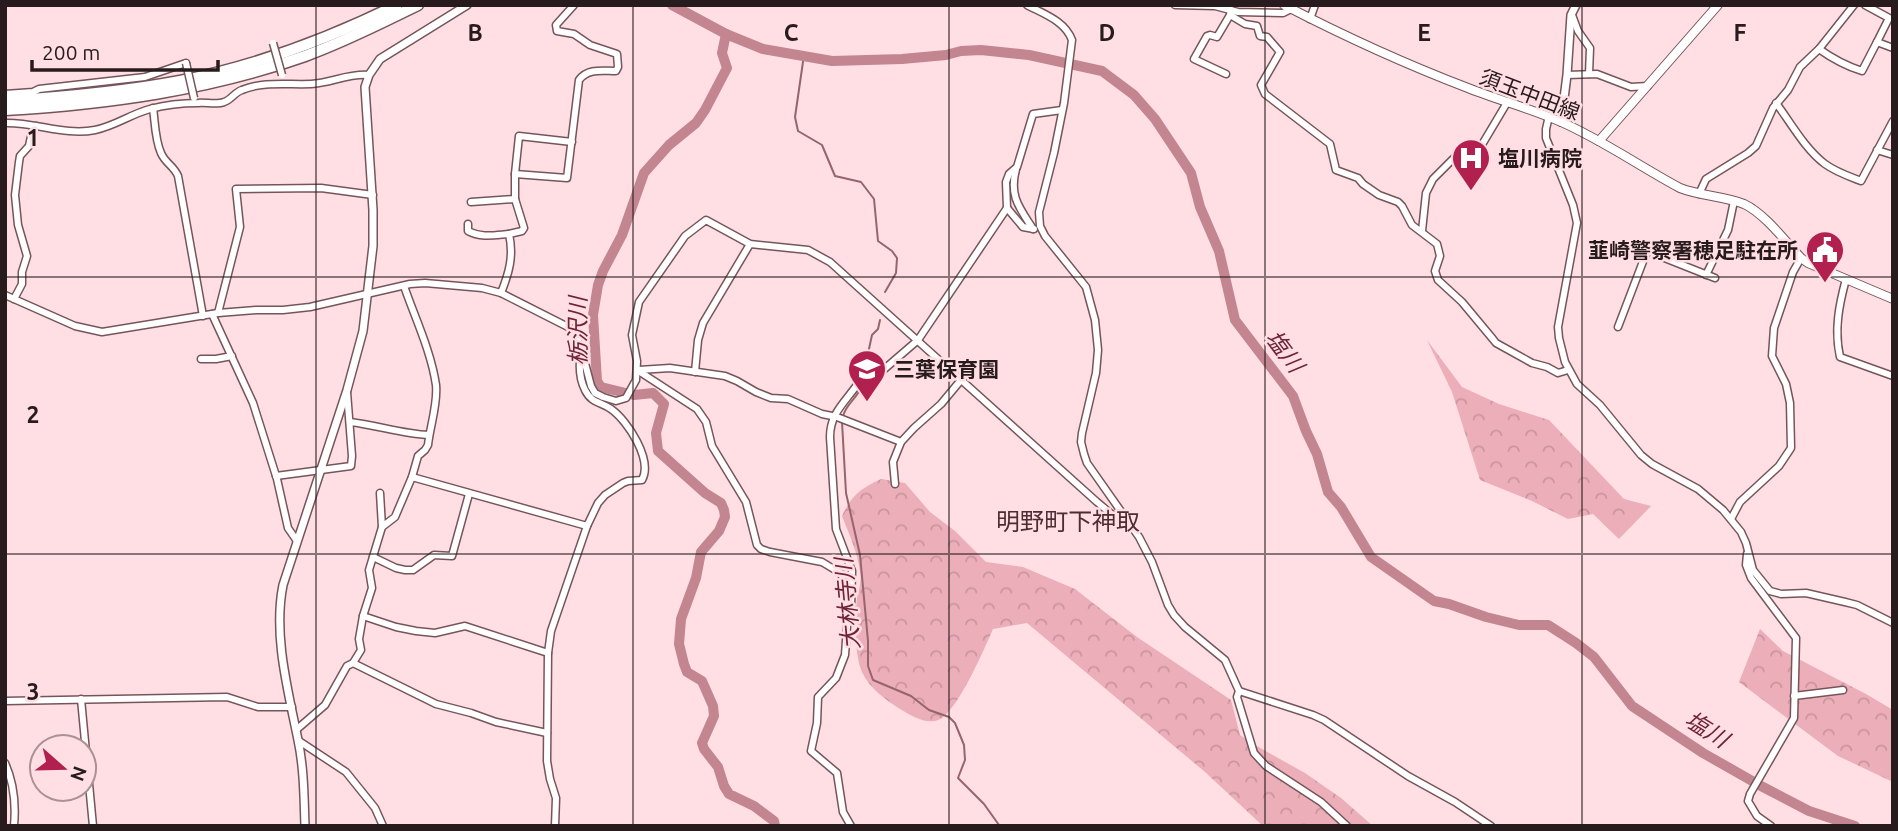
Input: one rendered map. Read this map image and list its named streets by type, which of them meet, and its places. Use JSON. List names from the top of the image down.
{
  "streets": {
    "main road": ["須玉中田線"]
  },
  "districts": ["明野町下神取"],
  "water": ["栃沢川", "塩川", "大林寺川"],
  "places": {
    "hospital": ["塩川病院"],
    "public building": ["韮崎警察署穂足駐在所"],
    "school or university": ["三葉保育園"]
  },
  "scale_bar": "200 m",
  "north": "right",
  "grid": {
    "columns": [
      "B",
      "C",
      "D",
      "E",
      "F"
    ],
    "rows": ["1", "2", "3"]
  }
}
